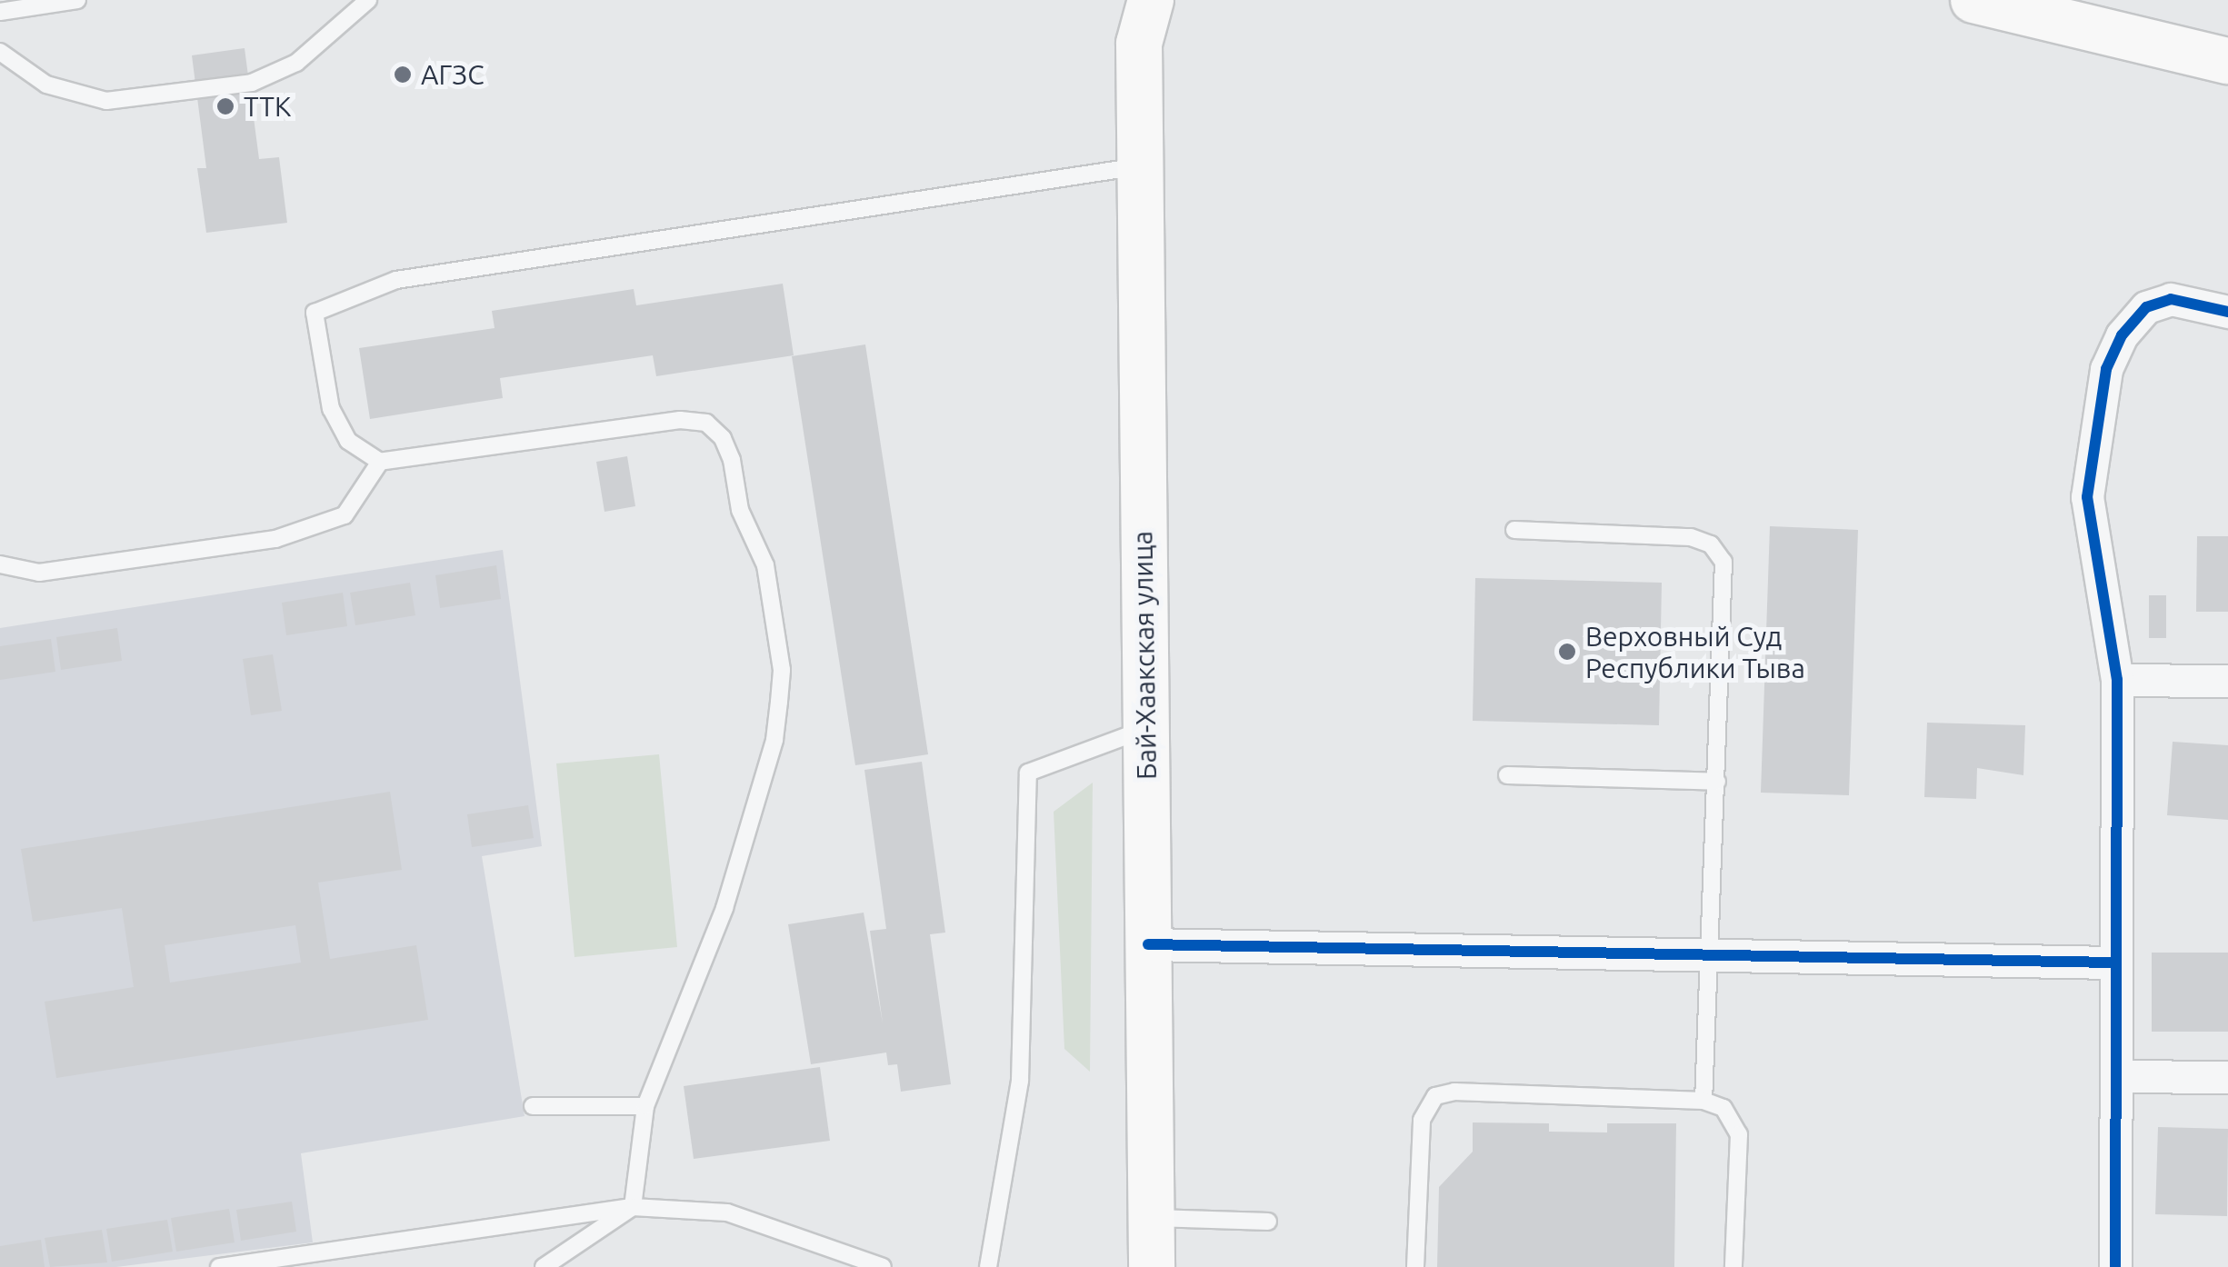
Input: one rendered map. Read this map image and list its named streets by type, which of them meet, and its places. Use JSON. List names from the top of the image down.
{
  "streets": {
    "main road": ["Бай-Хаакская улица"]
  },
  "places": ["АГЗС", "ТТК", "Верховный Суд Республики Тыва"]
}
